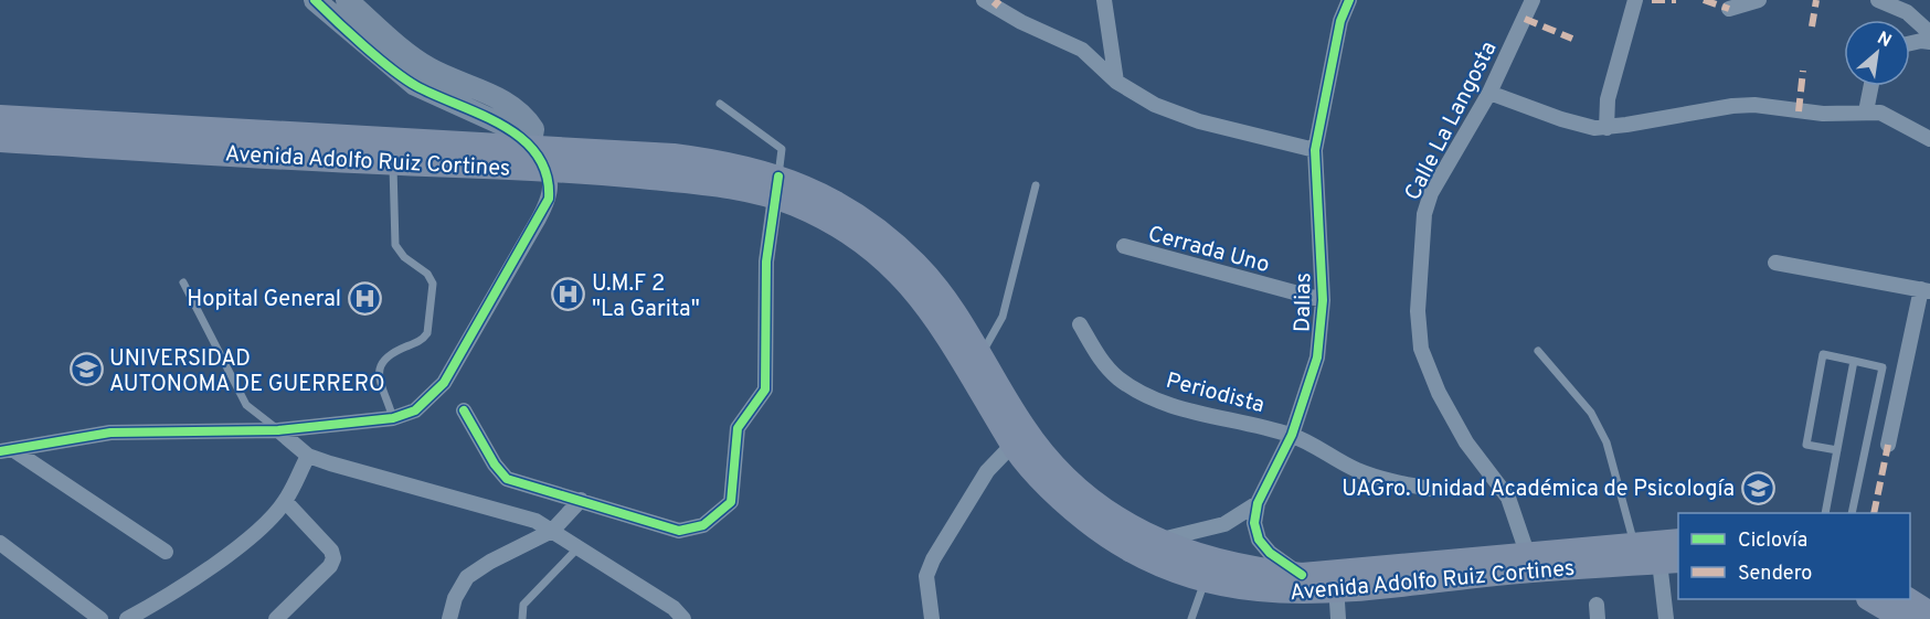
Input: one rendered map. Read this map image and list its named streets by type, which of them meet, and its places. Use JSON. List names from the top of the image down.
{
  "streets": {
    "main road": ["Avenida Adolfo Ruiz Cortines"],
    "street": [
      "Calle La Langosta",
      "Cerrada Uno",
      "Dalias",
      "Periodista"
    ]
  },
  "crossings": [
    ["Calle La Langosta", "Avenida Adolfo Ruiz Cortines"],
    ["Avenida Adolfo Ruiz Cortines", "Dalias"],
    ["Cerrada Uno", "Dalias"],
    ["Dalias", "Periodista"]
  ],
  "places": {
    "hospital": ["U.M.F 2 \"La Garita\"", "Hopital General"],
    "school or university": ["UNIVERSIDAD AUTONOMA DE GUERRERO", "UAGro. Unidad Académica de Psicología"]
  },
  "legend": ["Ciclovía", "Sendero"],
  "north": "top right"
}
